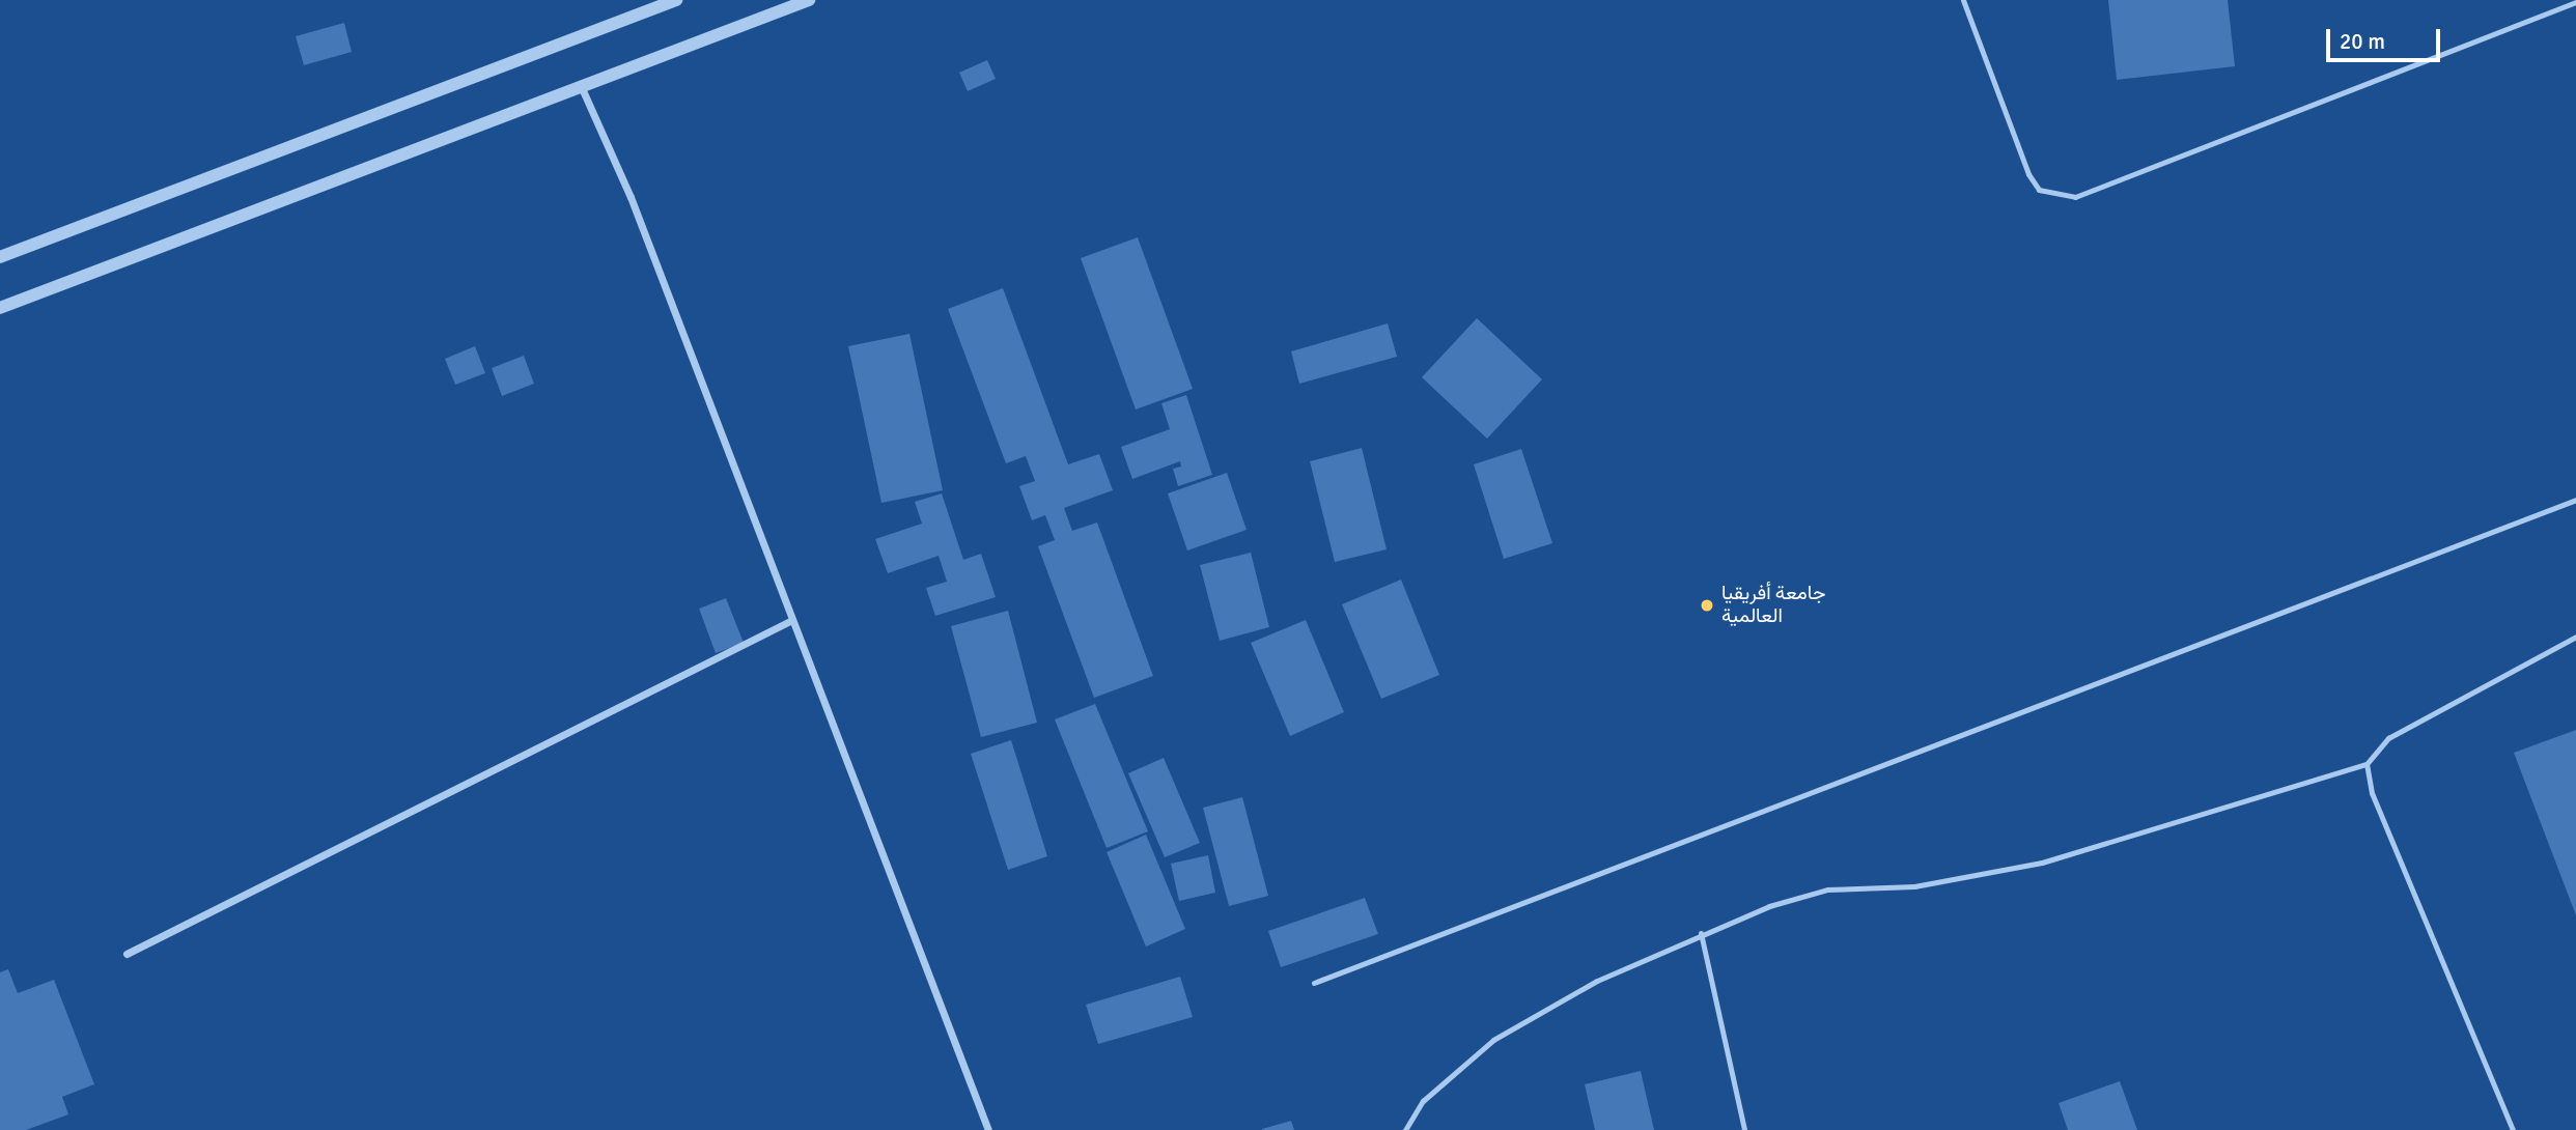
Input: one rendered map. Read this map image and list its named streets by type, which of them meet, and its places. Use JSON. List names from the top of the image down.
{
  "places": ["جامعة أفريقيا العالمية"],
  "scale_bar": "20 m"
}
